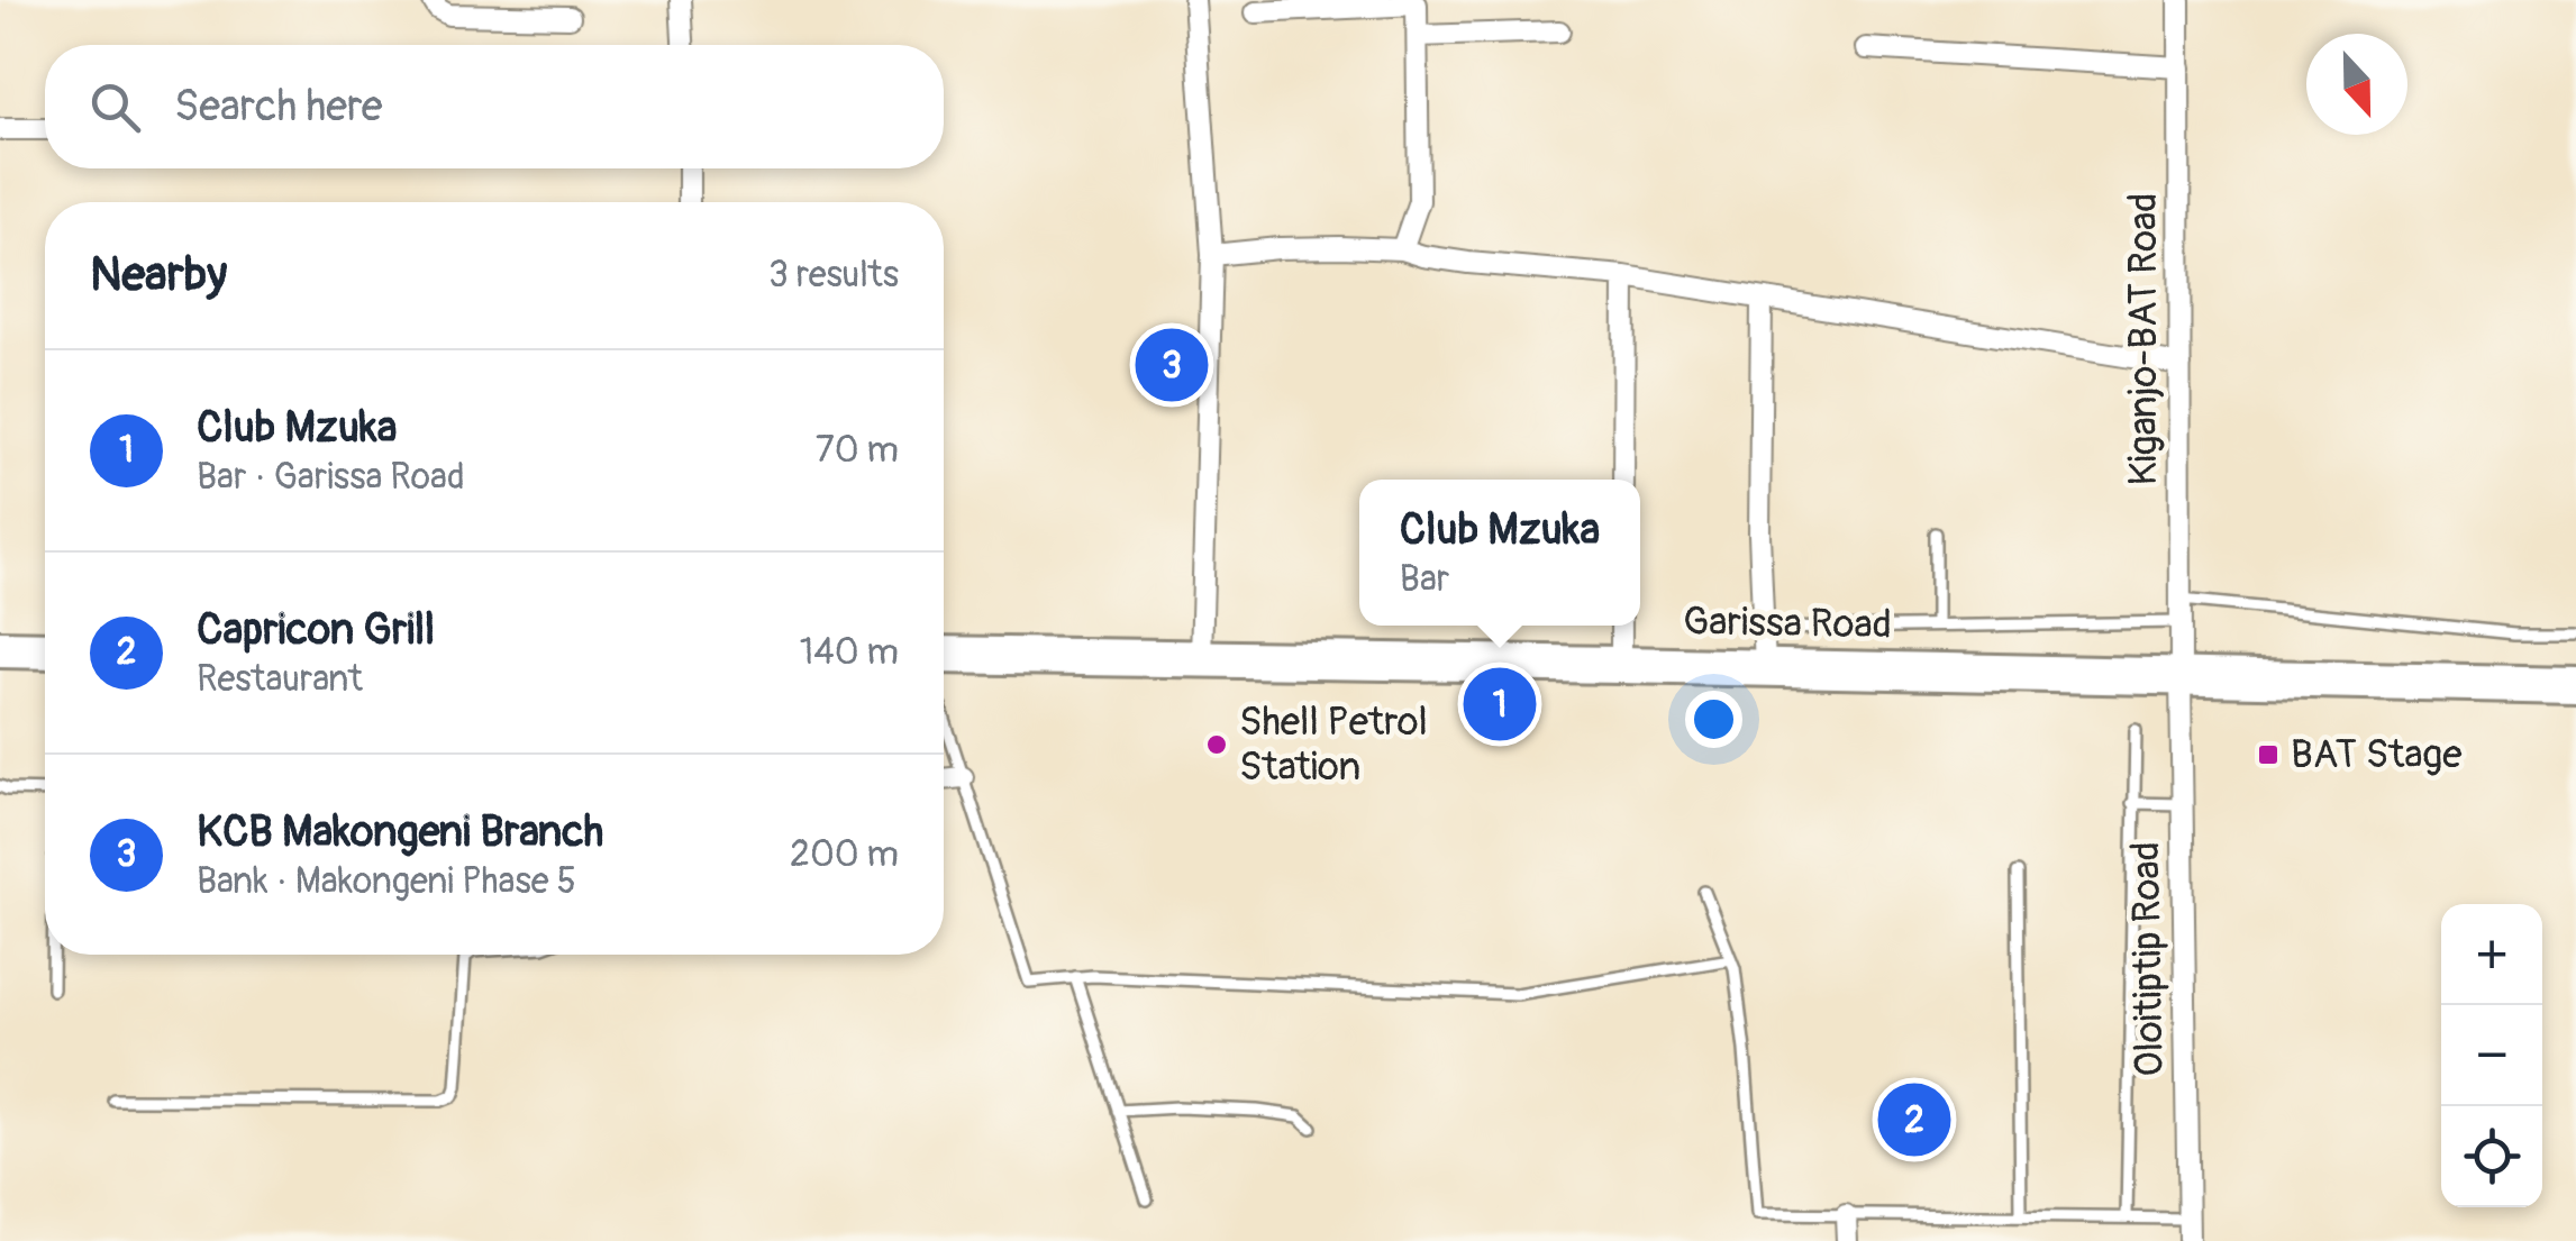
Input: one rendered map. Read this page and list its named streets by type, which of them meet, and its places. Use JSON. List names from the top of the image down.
{
  "streets": {
    "highway": ["Garissa Road"],
    "street": ["Kiganjo-BAT Road", "Oloitiptip Road"]
  },
  "crossings": [
    ["Kiganjo-BAT Road", "Garissa Road"],
    ["Kiganjo-BAT Road", "Oloitiptip Road"],
    ["Garissa Road", "Oloitiptip Road"]
  ],
  "places": {
    "other": ["Shell Petrol Station"],
    "transit": ["BAT Stage"]
  },
  "north": "bottom",
  "page": {
    "search": "Search here",
    "heading": ["Nearby", "3 results"],
    "pins": ["3", "1", "2"],
    "list": [
      {
        "mark": "1",
        "name": "Club Mzuka",
        "note": "Bar · Garissa Road",
        "value": "70 m"
      },
      {
        "mark": "2",
        "name": "Capricon Grill",
        "note": "Restaurant",
        "value": "140 m"
      },
      {
        "mark": "3",
        "name": "KCB Makongeni Branch",
        "note": "Bank · Makongeni Phase 5",
        "value": "200 m"
      }
    ],
    "popup": ["Club Mzuka", "Bar"],
    "map_buttons": ["+", "−"]
  }
}
